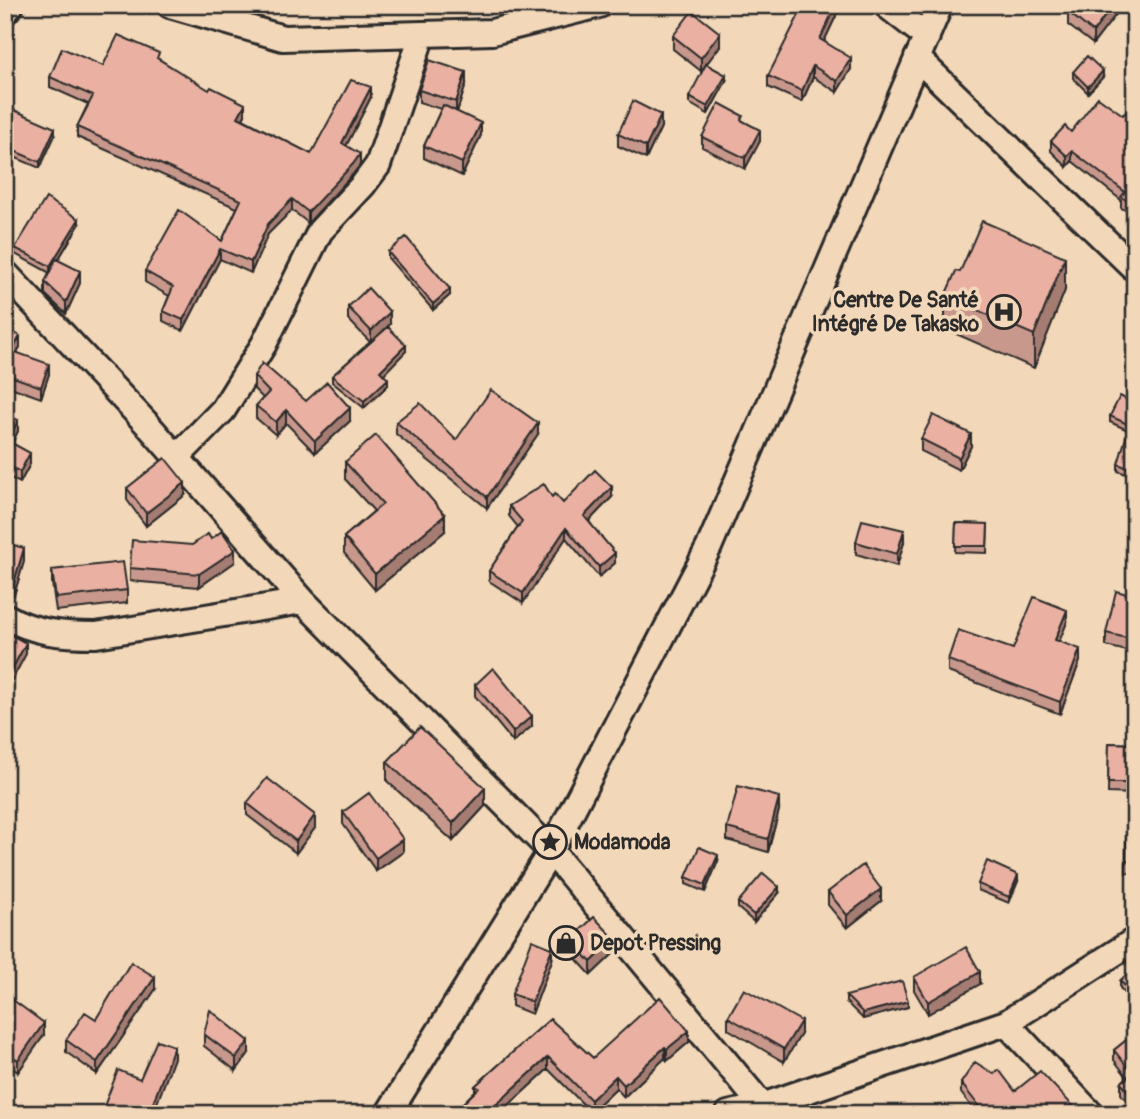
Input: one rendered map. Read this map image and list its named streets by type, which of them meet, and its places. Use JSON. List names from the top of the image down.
{
  "places": {
    "hospital": ["Centre De Santé Intégré De Takasko"],
    "place": ["Modamoda"],
    "shop": ["Depot Pressing"]
  }
}
